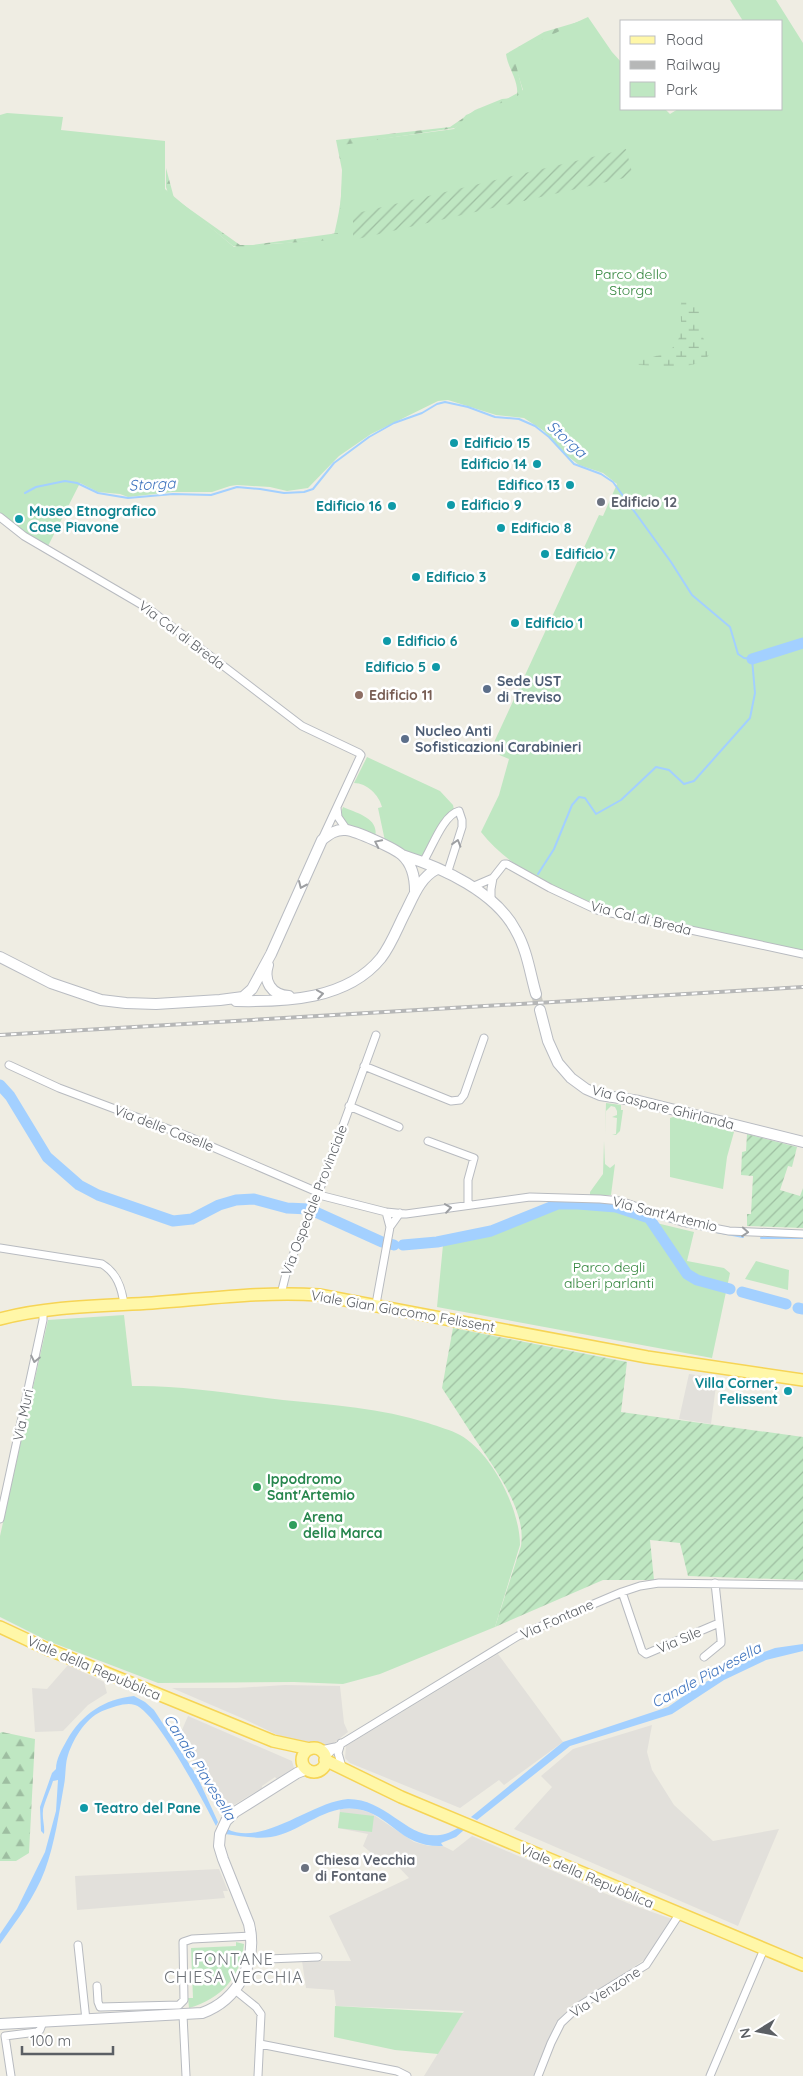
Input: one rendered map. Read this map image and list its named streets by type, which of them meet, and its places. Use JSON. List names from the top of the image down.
{
  "streets": {
    "main road": ["Viale Gian Giacomo Felissent", "Viale della Repubblica"],
    "street": [
      "Via Cal di Breda",
      "Via Gaspare Ghirlanda",
      "Via delle Caselle",
      "Via Ospedale Provinciale",
      "Via Sant'Artemio",
      "Via Muri",
      "Via Fontane",
      "Via Sile",
      "Via Venzone"
    ]
  },
  "crossings": [
    ["Via delle Caselle", "Via Ospedale Provinciale"],
    ["Via delle Caselle", "Via Sant'Artemio"],
    ["Via Ospedale Provinciale", "Via Sant'Artemio"],
    ["Via Ospedale Provinciale", "Viale Gian Giacomo Felissent"],
    ["Viale Gian Giacomo Felissent", "Via Muri"],
    ["Via Fontane", "Via Sile"],
    ["Via Fontane", "Viale della Repubblica"],
    ["Viale della Repubblica", "Via Venzone"]
  ],
  "one_way": ["Via Sant'Artemio", "Via Muri"],
  "districts": ["FONTANE CHIESA VECCHIA"],
  "water": ["Storga", "Canale Piavesella"],
  "parks": ["Parco dello Storga", "Parco degli alberi parlanti"],
  "places": [
    "Edificio 15",
    "Edificio 14",
    "Edifico 13",
    "Edificio 12",
    "Edificio 9",
    "Edificio 16",
    "Museo Etnografico Case Piavone",
    "Edificio 8",
    "Edificio 7",
    "Edificio 3",
    "Edificio 1",
    "Edificio 6",
    "Edificio 5",
    "Sede UST di Treviso",
    "Edificio 11",
    "Nucleo Anti Sofisticazioni Carabinieri",
    "Villa Corner, Felissent",
    "Ippodromo Sant'Artemio",
    "Arena della Marca",
    "Teatro del Pane",
    "Chiesa Vecchia di Fontane"
  ],
  "legend": ["Road", "Railway", "Park"],
  "scale_bar": "100 m",
  "north": "left"
}
